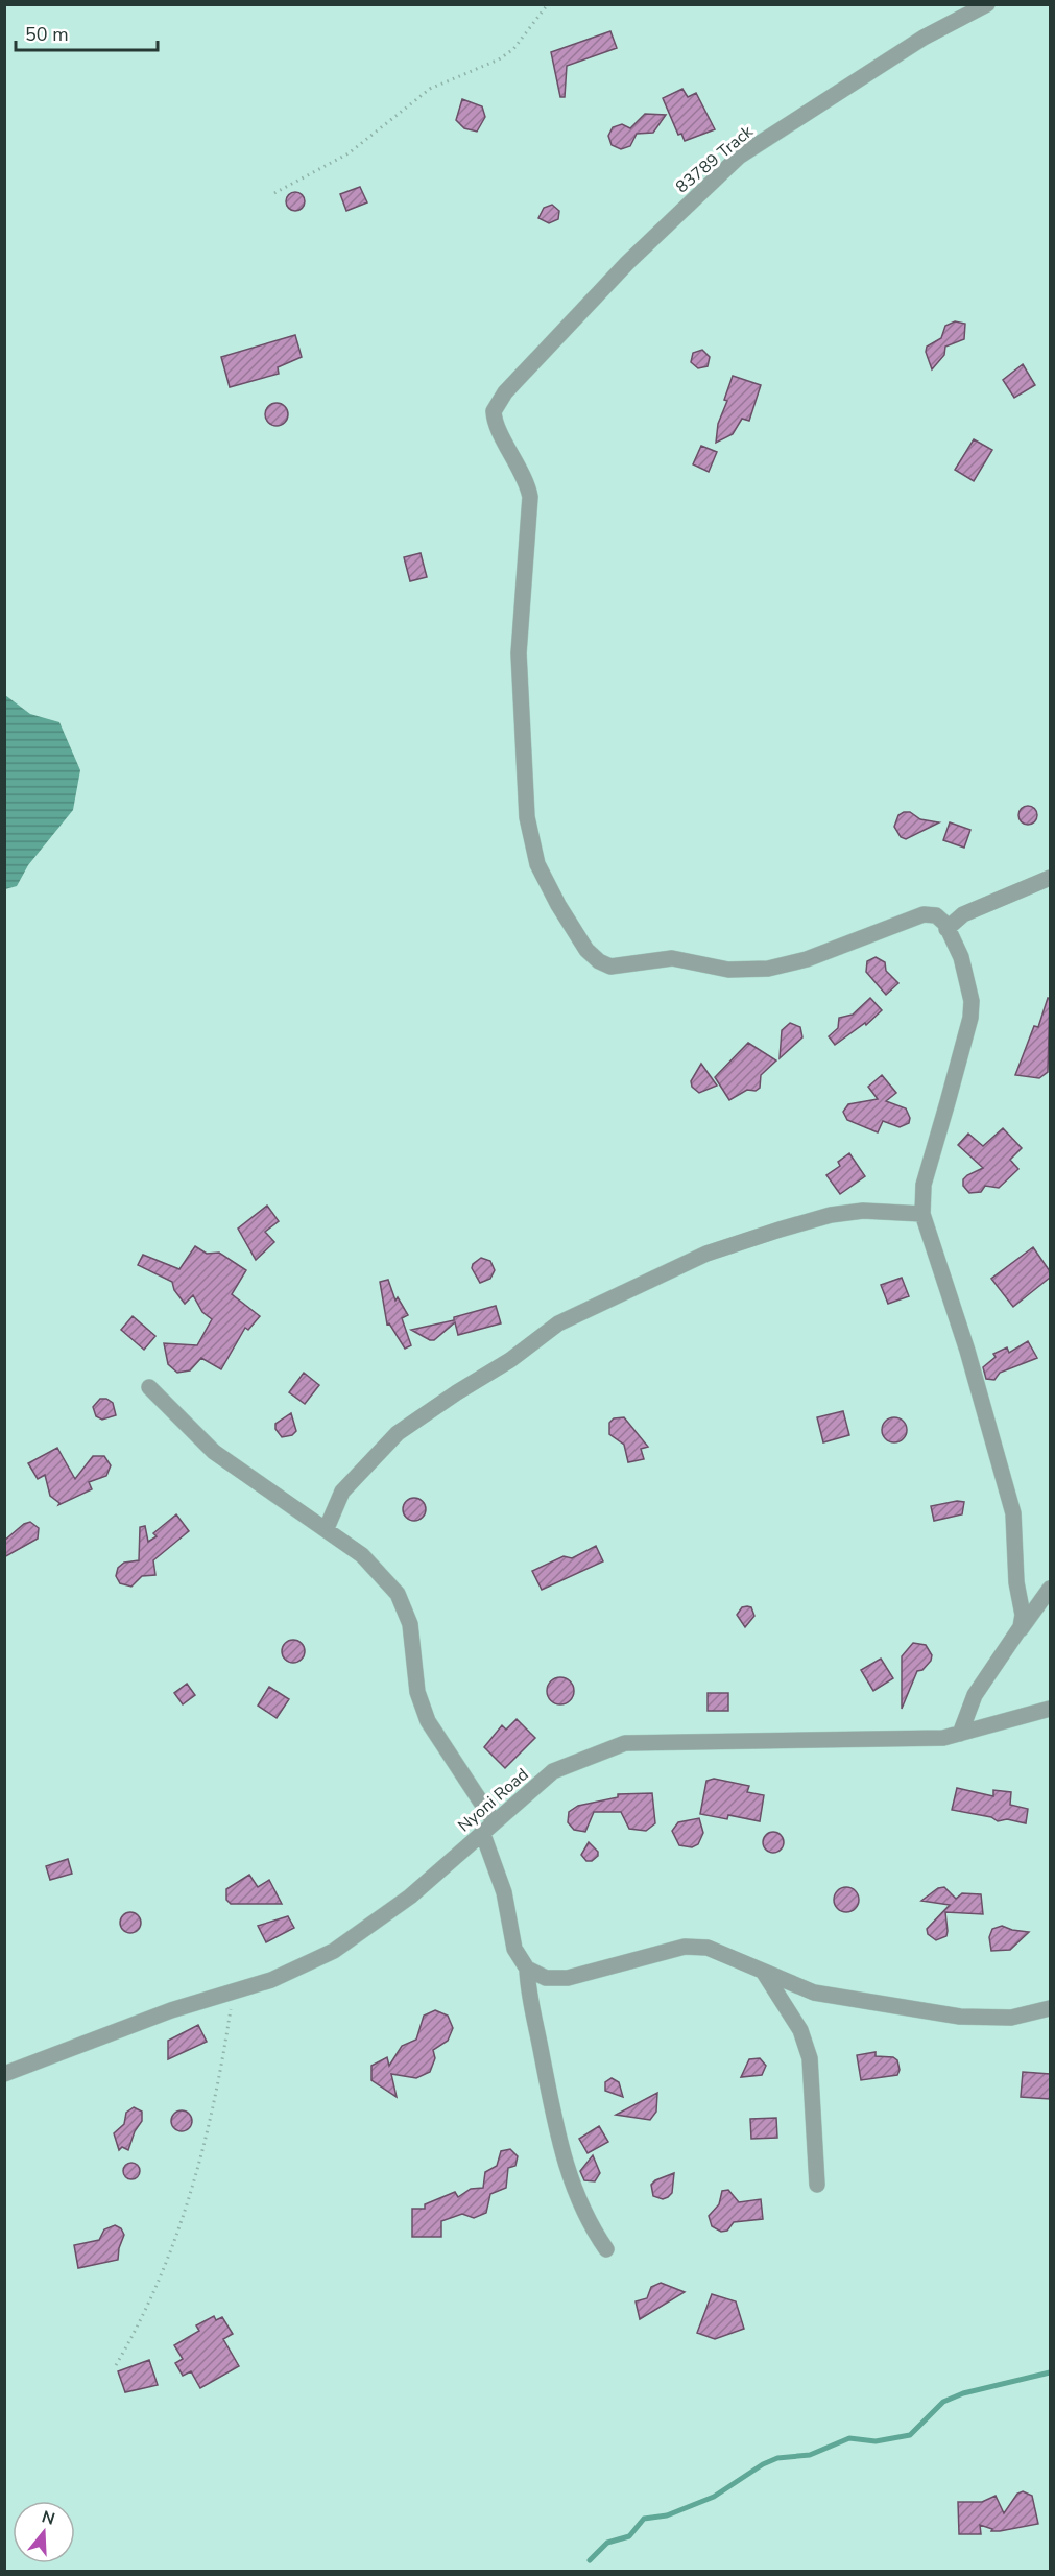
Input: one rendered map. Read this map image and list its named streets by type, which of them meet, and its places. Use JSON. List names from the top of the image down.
{
  "streets": {
    "street": ["83789 Track", "Nyoni Road"]
  },
  "scale_bar": "50 m",
  "north": "top"
}
